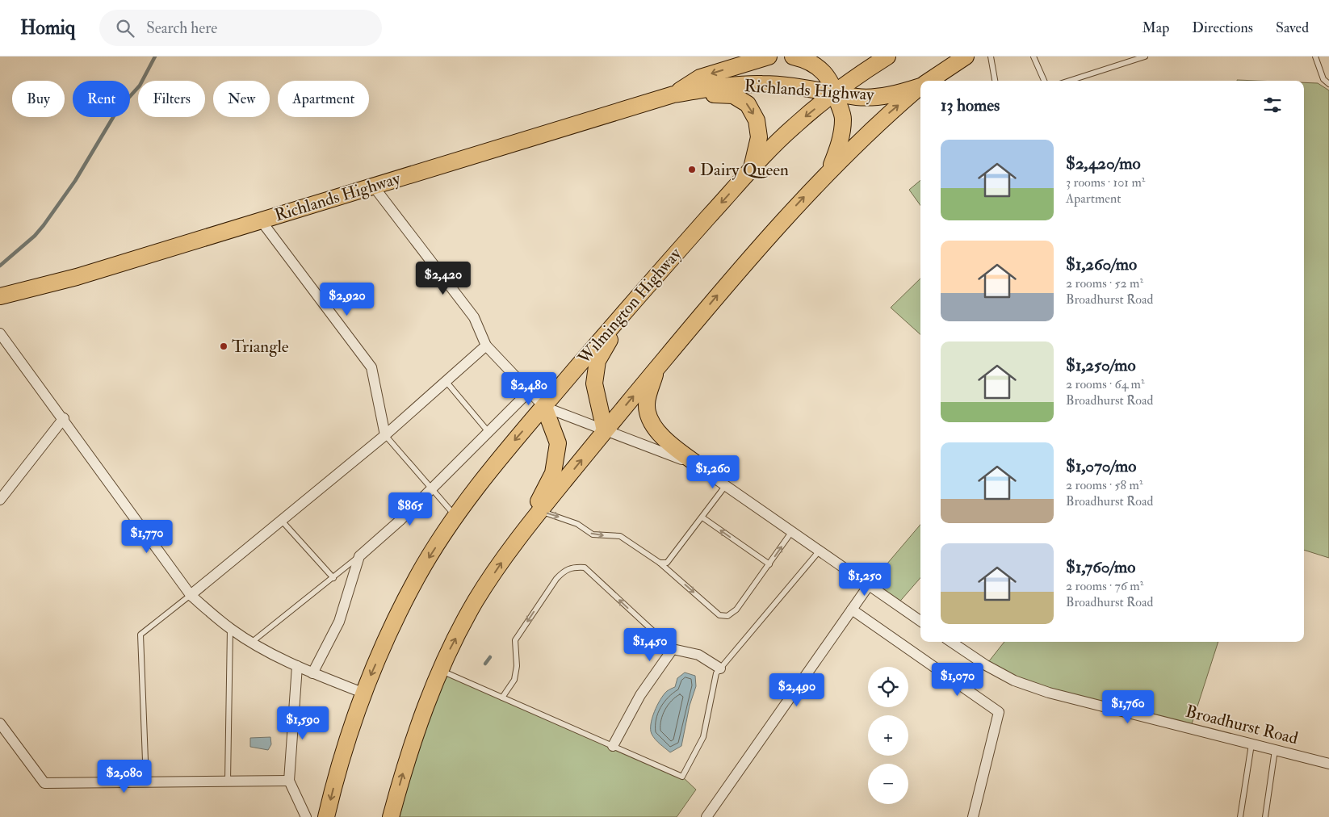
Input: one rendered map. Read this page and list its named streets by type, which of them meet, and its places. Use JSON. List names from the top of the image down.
{
  "streets": {
    "main road": ["Richlands Highway", "Wilmington Highway"],
    "street": ["Broadhurst Road"]
  },
  "crossings": [
    ["Richlands Highway", "Wilmington Highway"]
  ],
  "places": ["Dairy Queen", "Triangle"],
  "page": {
    "header": "Homiq",
    "search": "Search here",
    "nav": ["Map", "Directions", "Saved"],
    "chip": [
      "Buy",
      "Rent",
      "Filters",
      "New",
      "Apartment"
    ],
    "heading": "13 homes",
    "list": [
      {
        "name": "$2,420/mo",
        "note": "3 rooms · 101 m² · Apartment"
      },
      {
        "name": "$1,260/mo",
        "note": "2 rooms · 52 m² · Broadhurst Road"
      },
      {
        "name": "$1,250/mo",
        "note": "2 rooms · 64 m² · Broadhurst Road"
      },
      {
        "name": "$1,070/mo",
        "note": "2 rooms · 58 m² · Broadhurst Road"
      },
      {
        "name": "$1,760/mo",
        "note": "2 rooms · 76 m² · Broadhurst Road"
      }
    ],
    "price": [
      "$2,420",
      "$2,920",
      "$2,480",
      "$1,260",
      "$865",
      "$1,770",
      "$1,250",
      "$1,450",
      "$1,070",
      "$2,490",
      "$1,760",
      "$1,590",
      "$2,080"
    ],
    "map_buttons": ["+", "−"]
  }
}
